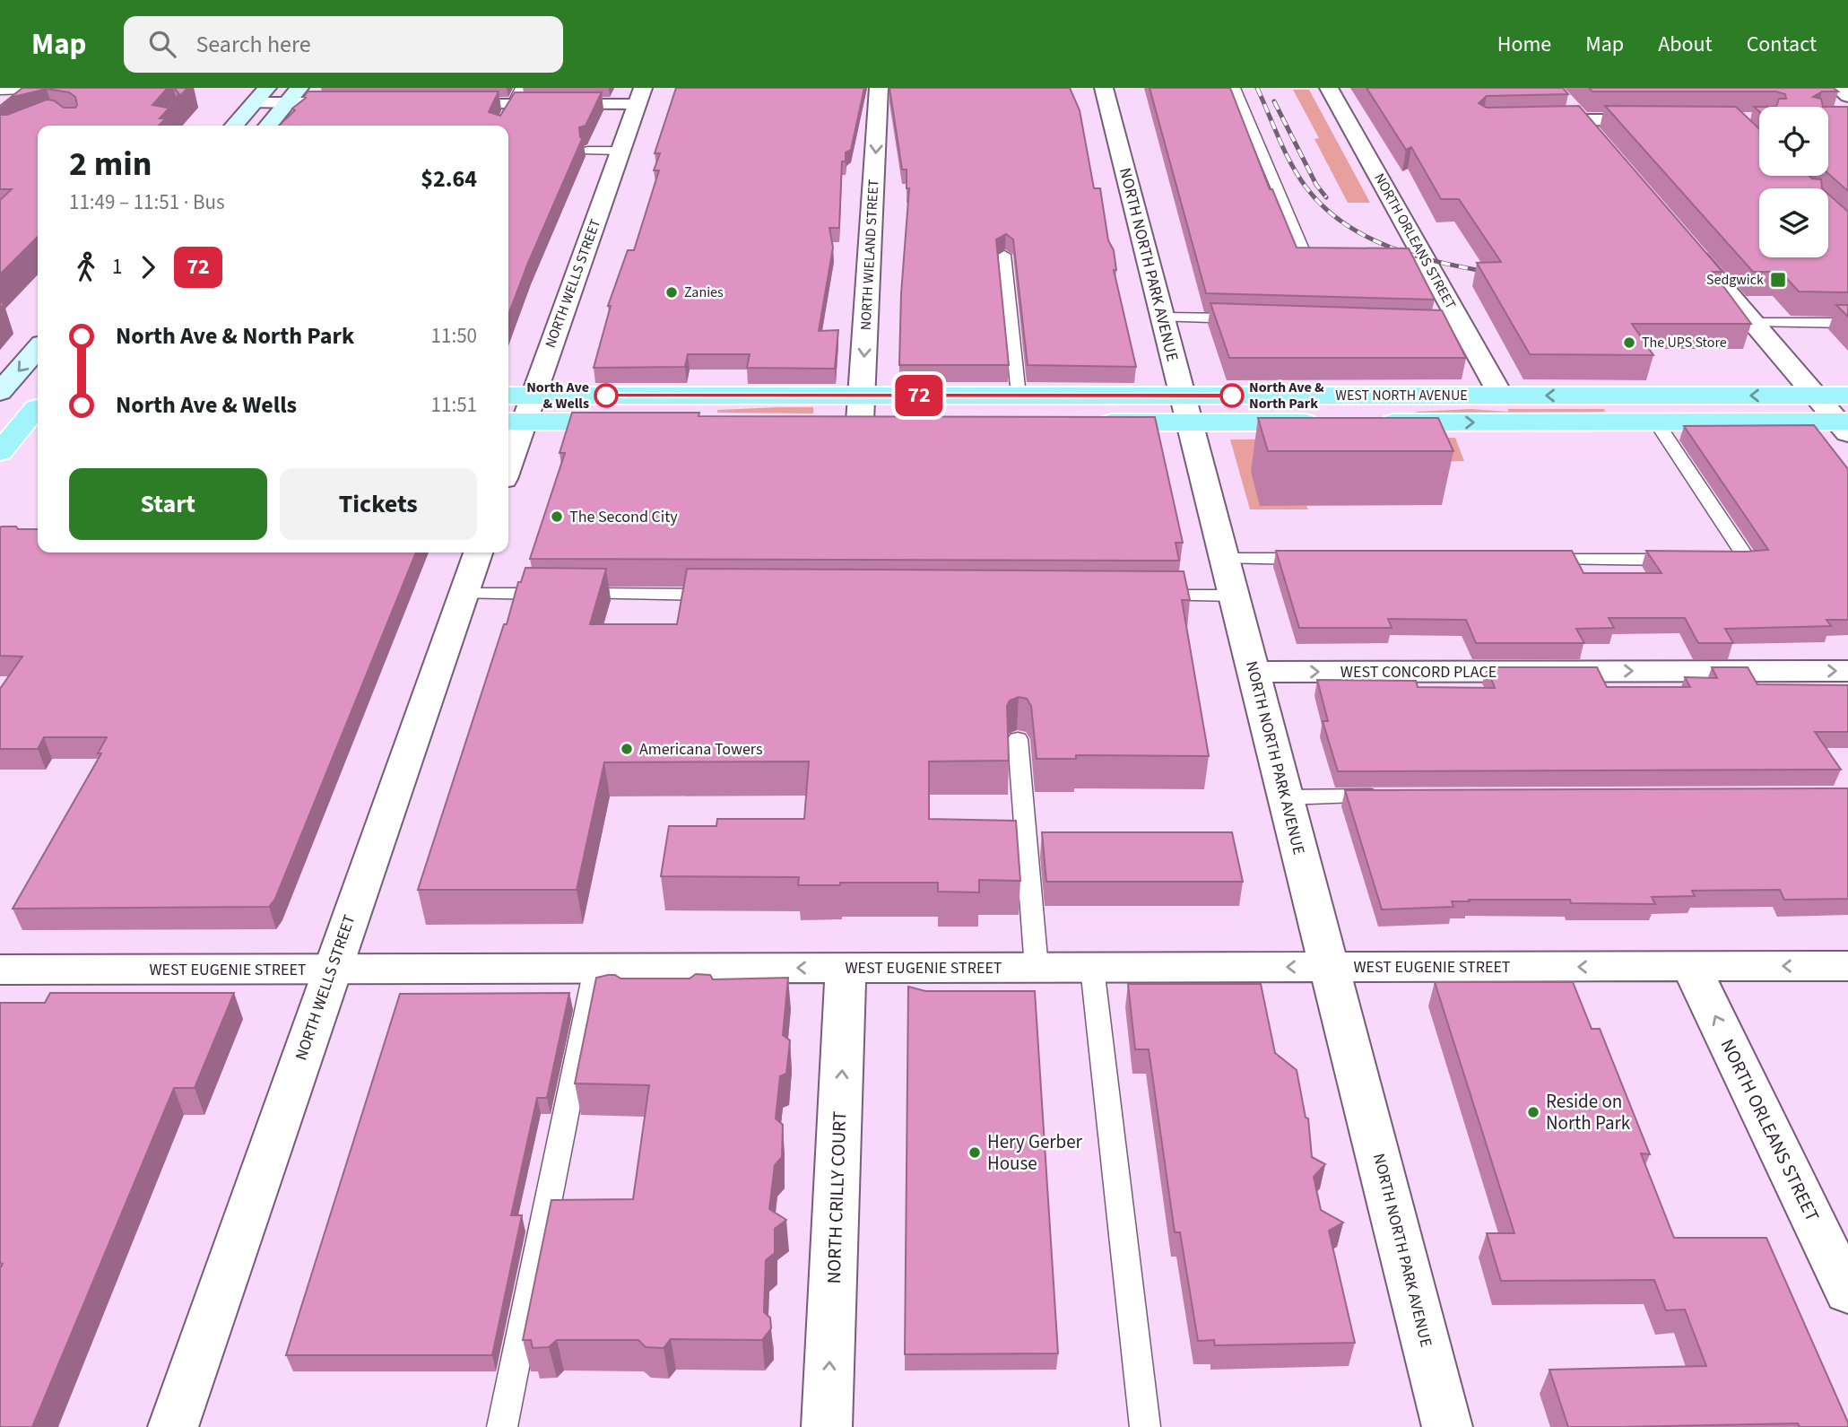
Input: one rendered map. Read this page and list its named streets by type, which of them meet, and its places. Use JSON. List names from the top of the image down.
{
  "streets": {
    "main road": ["WEST NORTH AVENUE"],
    "street": [
      "NORTH ORLEANS STREET",
      "NORTH WIELAND STREET",
      "NORTH NORTH PARK AVENUE",
      "NORTH WELLS STREET",
      "WEST CONCORD PLACE",
      "WEST EUGENIE STREET",
      "NORTH CRILLY COURT"
    ]
  },
  "crossings": [
    ["NORTH ORLEANS STREET", "WEST NORTH AVENUE"],
    ["NORTH ORLEANS STREET", "WEST EUGENIE STREET"],
    ["NORTH WIELAND STREET", "WEST NORTH AVENUE"],
    ["NORTH NORTH PARK AVENUE", "WEST NORTH AVENUE"],
    ["NORTH NORTH PARK AVENUE", "WEST CONCORD PLACE"],
    ["NORTH NORTH PARK AVENUE", "WEST EUGENIE STREET"],
    ["NORTH WELLS STREET", "WEST NORTH AVENUE"],
    ["NORTH WELLS STREET", "WEST EUGENIE STREET"],
    ["WEST EUGENIE STREET", "NORTH CRILLY COURT"]
  ],
  "one_way": [
    "NORTH ORLEANS STREET",
    "NORTH WIELAND STREET",
    "WEST CONCORD PLACE",
    "WEST EUGENIE STREET",
    "NORTH CRILLY COURT"
  ],
  "places": {
    "transit": ["Sedgwick"],
    "other": [
      "Zanies",
      "The UPS Store",
      "North Ave & Wells",
      "North Ave & North Park",
      "The Second City",
      "Americana Towers",
      "Reside on North Park",
      "Hery Gerber House"
    ]
  },
  "lines": ["bus line 72"],
  "page": {
    "header": "Map",
    "search": "Search here",
    "nav": [
      "Home",
      "Map",
      "About",
      "Contact"
    ],
    "on_map": "72",
    "heading": ["2 min", "11:49 – 11:51 · Bus", "$2.64"],
    "legs": ["1", "72"],
    "list": [
      {
        "name": "North Ave & North Park",
        "value": "11:50"
      },
      {
        "name": "North Ave & Wells",
        "value": "11:51"
      }
    ],
    "buttons": ["Start", "Tickets"]
  }
}
